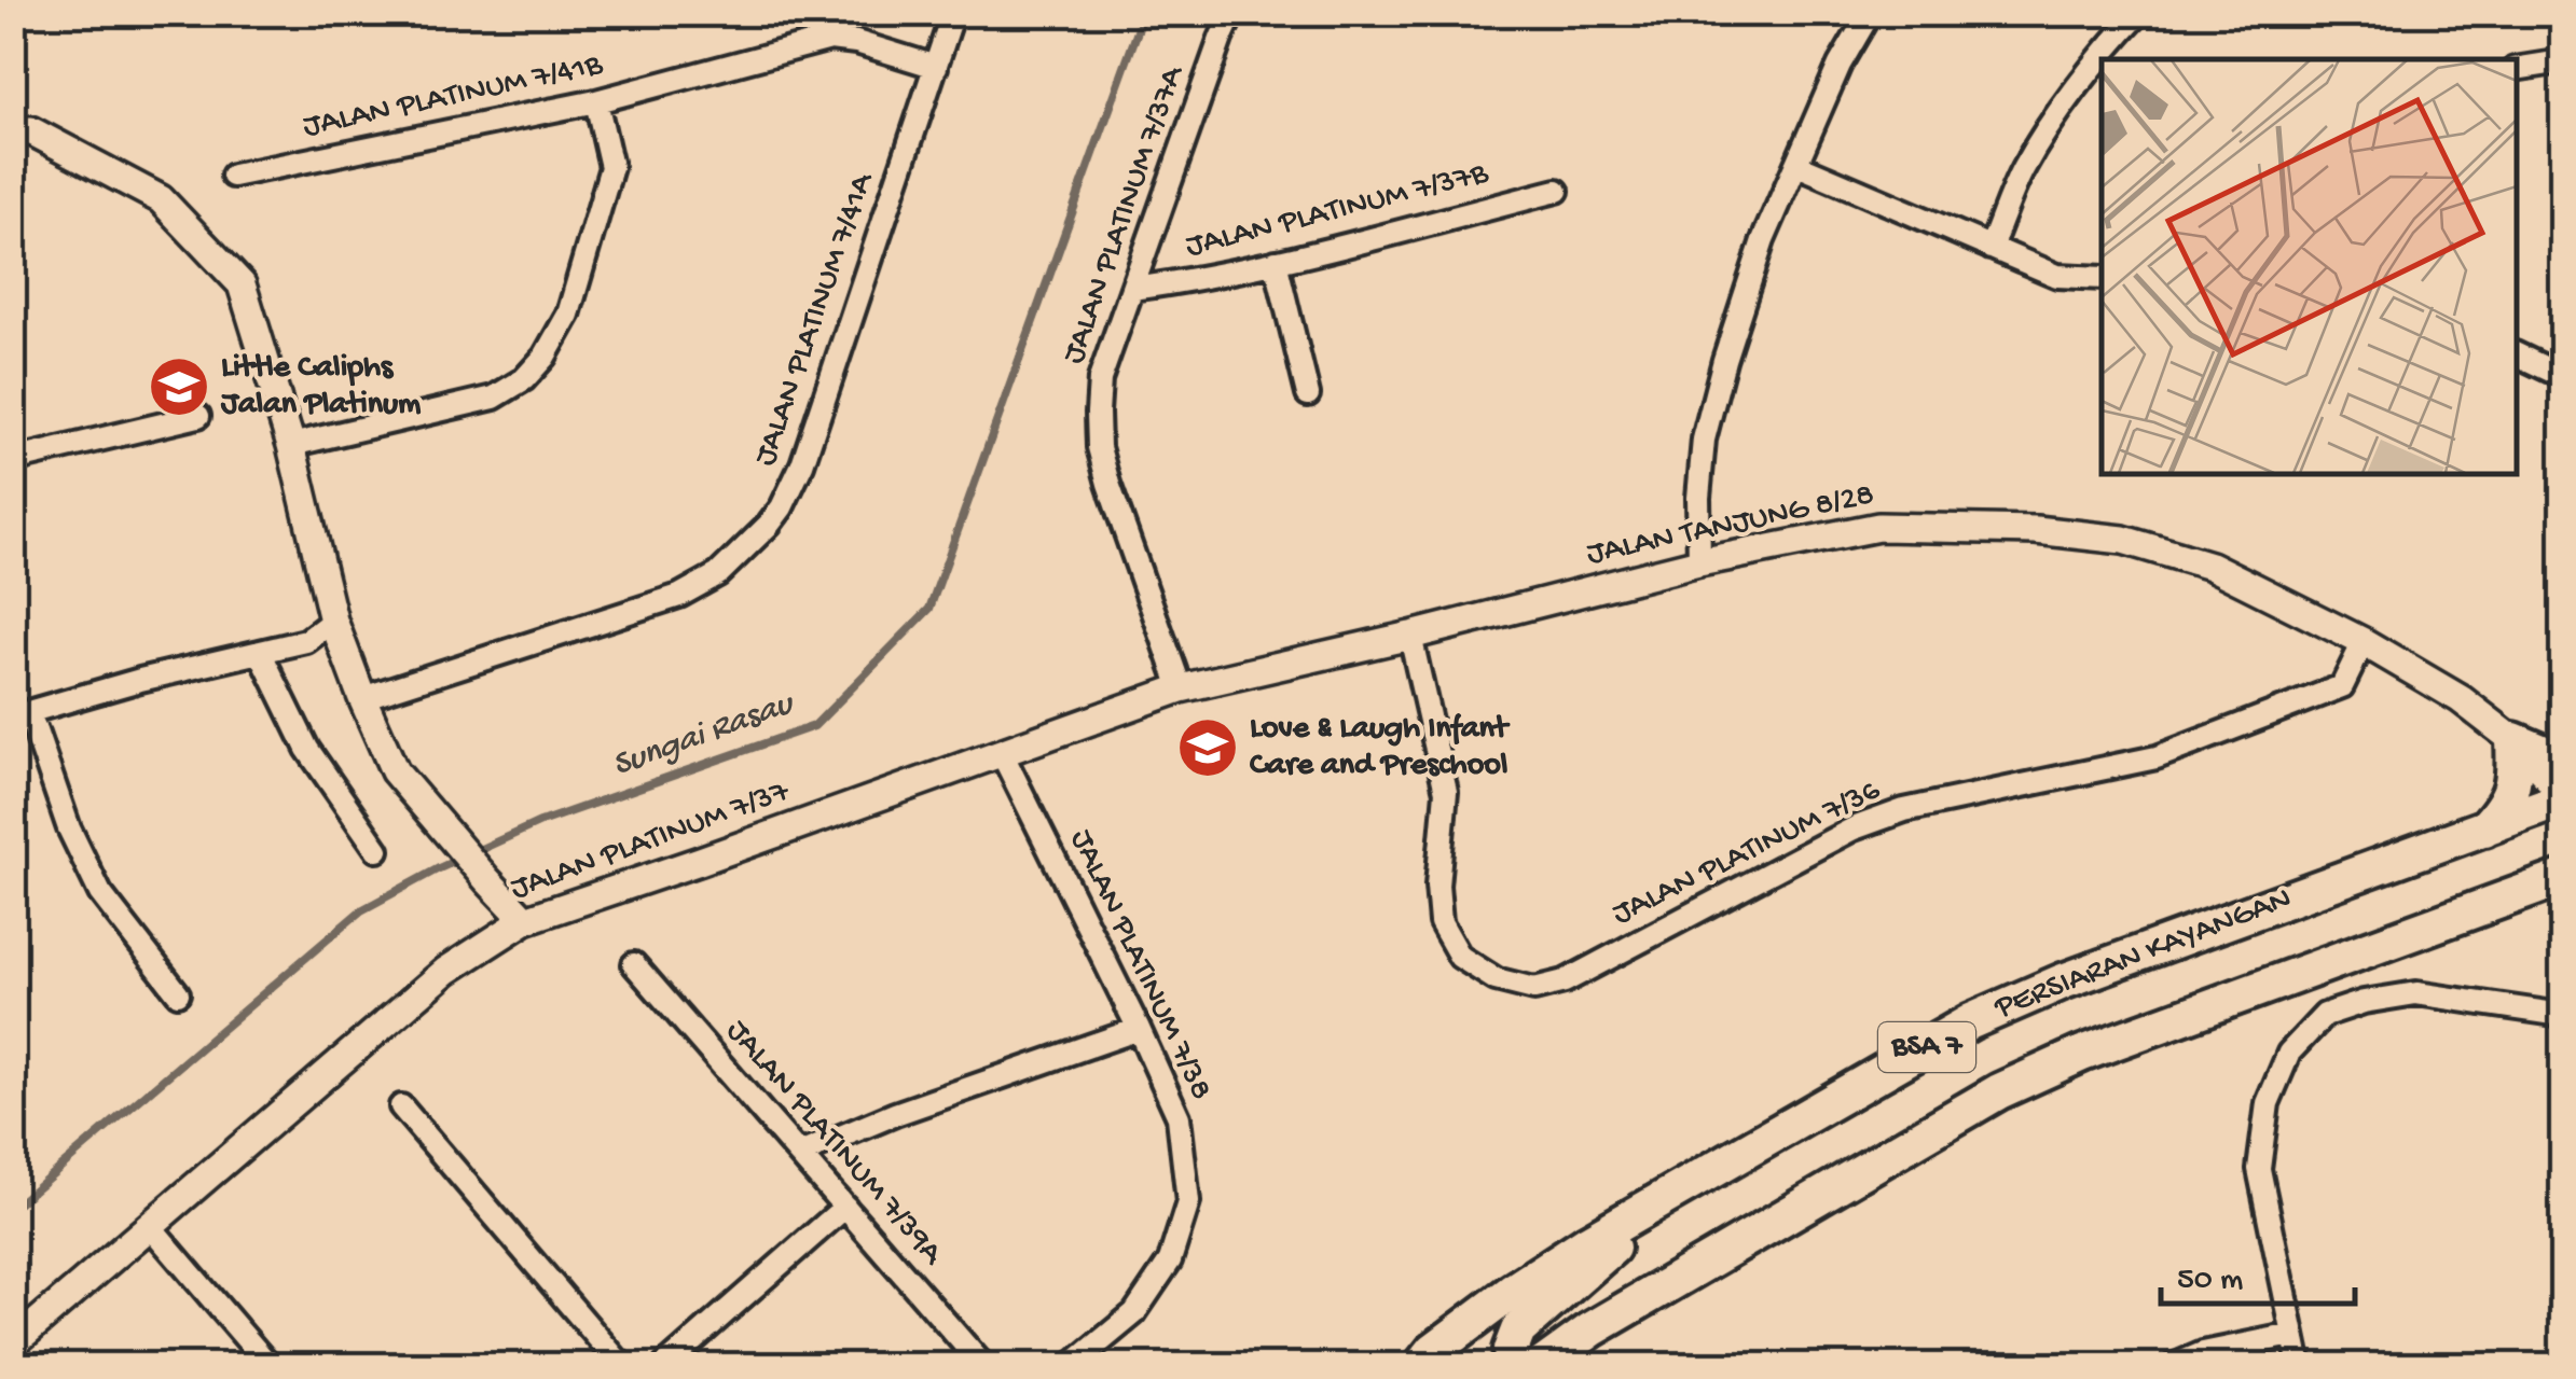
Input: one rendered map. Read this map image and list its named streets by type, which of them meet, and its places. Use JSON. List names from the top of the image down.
{
  "streets": {
    "main road": ["PERSIARAN KAYANGAN", "BSA 7"],
    "street": [
      "JALAN PLATINUM 7/41B",
      "JALAN PLATINUM 7/37B",
      "JALAN PLATINUM 7/37A",
      "JALAN PLATINUM 7/41A",
      "JALAN TANJUNG 8/28",
      "JALAN PLATINUM 7/37",
      "JALAN PLATINUM 7/36",
      "JALAN PLATINUM 7/38",
      "JALAN PLATINUM 7/39A"
    ]
  },
  "crossings": [
    ["JALAN PLATINUM 7/41B", "JALAN PLATINUM 7/41A"],
    ["JALAN PLATINUM 7/37B", "JALAN PLATINUM 7/37A"],
    ["JALAN PLATINUM 7/37A", "JALAN TANJUNG 8/28"],
    ["JALAN PLATINUM 7/37A", "JALAN PLATINUM 7/37"],
    ["JALAN TANJUNG 8/28", "JALAN PLATINUM 7/37"],
    ["JALAN TANJUNG 8/28", "JALAN PLATINUM 7/36"],
    ["JALAN TANJUNG 8/28", "PERSIARAN KAYANGAN"],
    ["JALAN PLATINUM 7/37", "JALAN PLATINUM 7/38"]
  ],
  "water": ["Sungai Rasau"],
  "places": {
    "school or university": ["Little Caliphs Jalan Platinum", "Love & Laugh Infant Care and Preschool"]
  },
  "scale_bar": "50 m"
}
